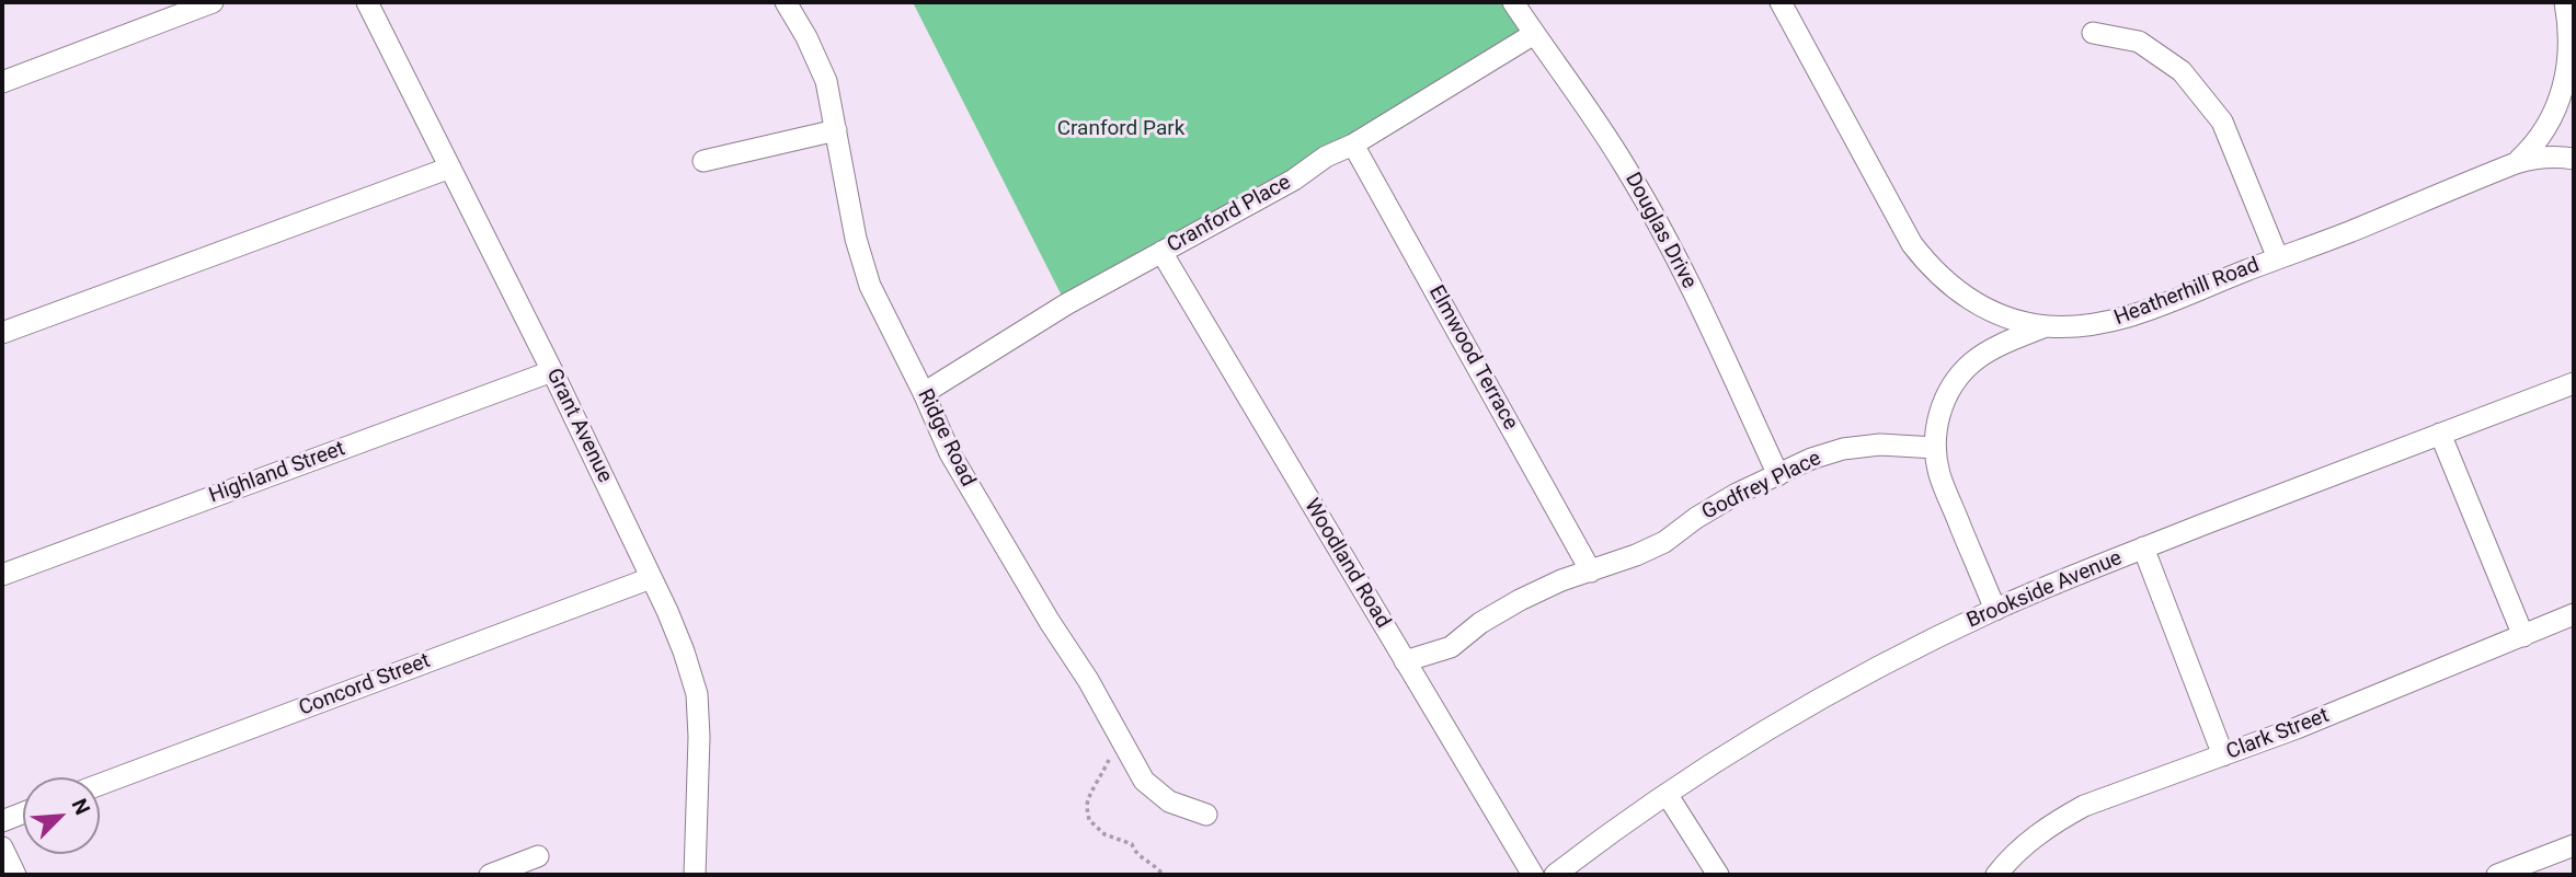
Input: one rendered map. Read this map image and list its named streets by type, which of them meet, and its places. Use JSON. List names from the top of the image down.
{
  "streets": {
    "street": [
      "Cranford Place",
      "Douglas Drive",
      "Heatherhill Road",
      "Elmwood Terrace",
      "Grant Avenue",
      "Ridge Road",
      "Highland Street",
      "Godfrey Place",
      "Woodland Road",
      "Brookside Avenue",
      "Concord Street",
      "Clark Street"
    ]
  },
  "crossings": [
    ["Cranford Place", "Douglas Drive"],
    ["Cranford Place", "Elmwood Terrace"],
    ["Cranford Place", "Ridge Road"],
    ["Cranford Place", "Woodland Road"],
    ["Douglas Drive", "Godfrey Place"],
    ["Elmwood Terrace", "Godfrey Place"],
    ["Grant Avenue", "Highland Street"],
    ["Grant Avenue", "Concord Street"],
    ["Godfrey Place", "Woodland Road"]
  ],
  "parks": ["Cranford Park"],
  "north": "top right"
}
